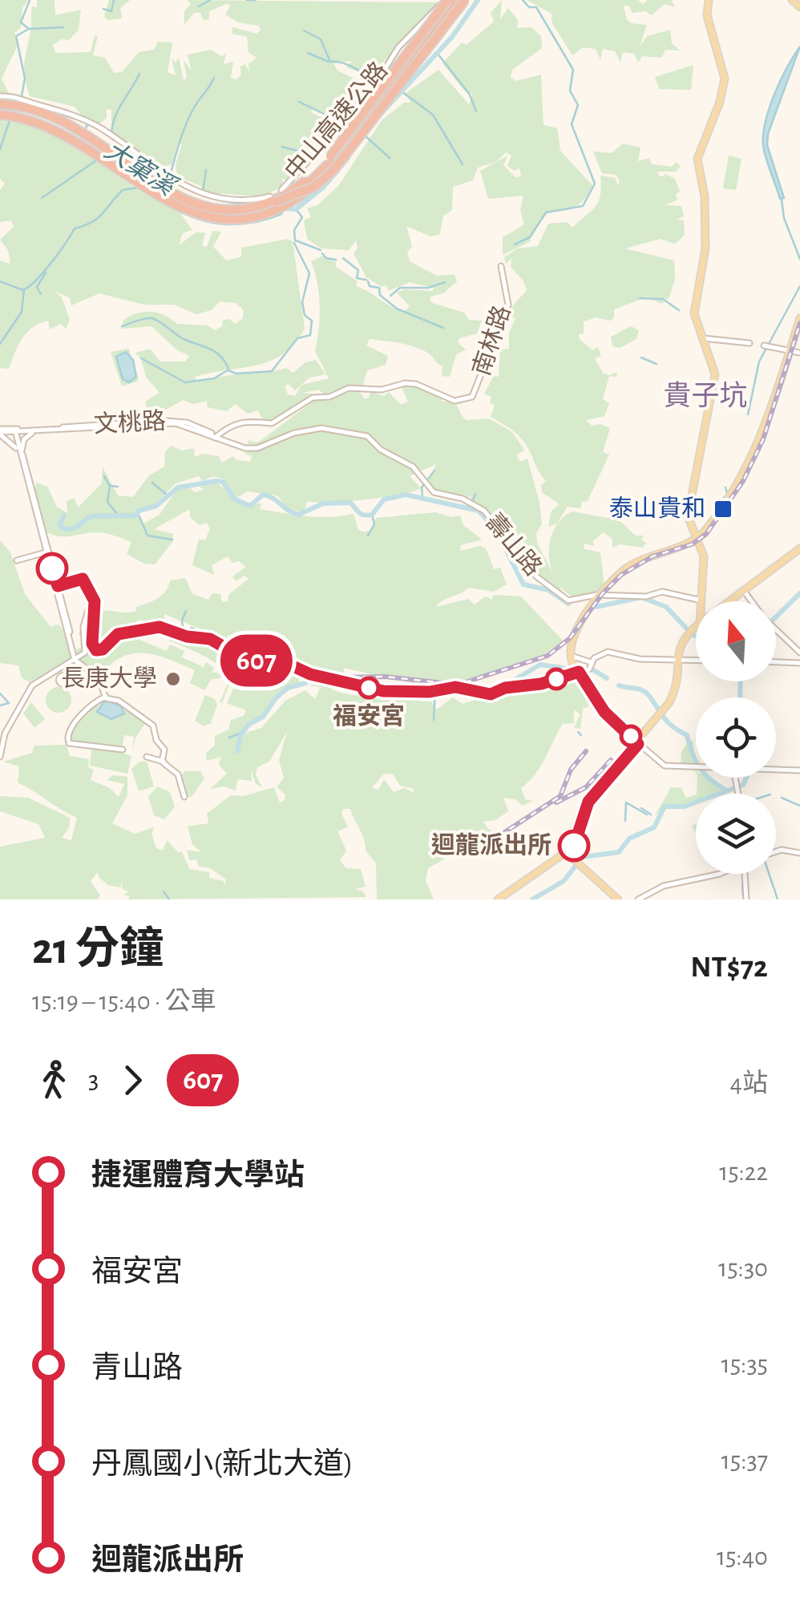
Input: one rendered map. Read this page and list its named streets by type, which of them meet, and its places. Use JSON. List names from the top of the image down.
{
  "streets": {
    "highway": ["中山高速公路"],
    "street": ["南林路", "文桃路", "壽山路"]
  },
  "crossings": [
    ["南林路", "文桃路"],
    ["文桃路", "壽山路"]
  ],
  "districts": ["貴子坑"],
  "water": ["大窠溪"],
  "places": {
    "transit": ["泰山貴和"],
    "other": ["長庚大學", "福安宮", "迴龍派出所"]
  },
  "lines": ["bus line 607"],
  "north": "top",
  "page": {
    "on_map": "607",
    "heading": ["21 分鐘", "15:19 – 15:40 · 公車", "NT$72"],
    "legs": ["3", "607", "4站"],
    "list": [
      {
        "name": "捷運體育大學站",
        "value": "15:22"
      },
      {
        "name": "福安宮",
        "value": "15:30"
      },
      {
        "name": "青山路",
        "value": "15:35"
      },
      {
        "name": "丹鳳國小(新北大道)",
        "value": "15:37"
      },
      {
        "name": "迴龍派出所",
        "value": "15:40"
      }
    ]
  }
}
